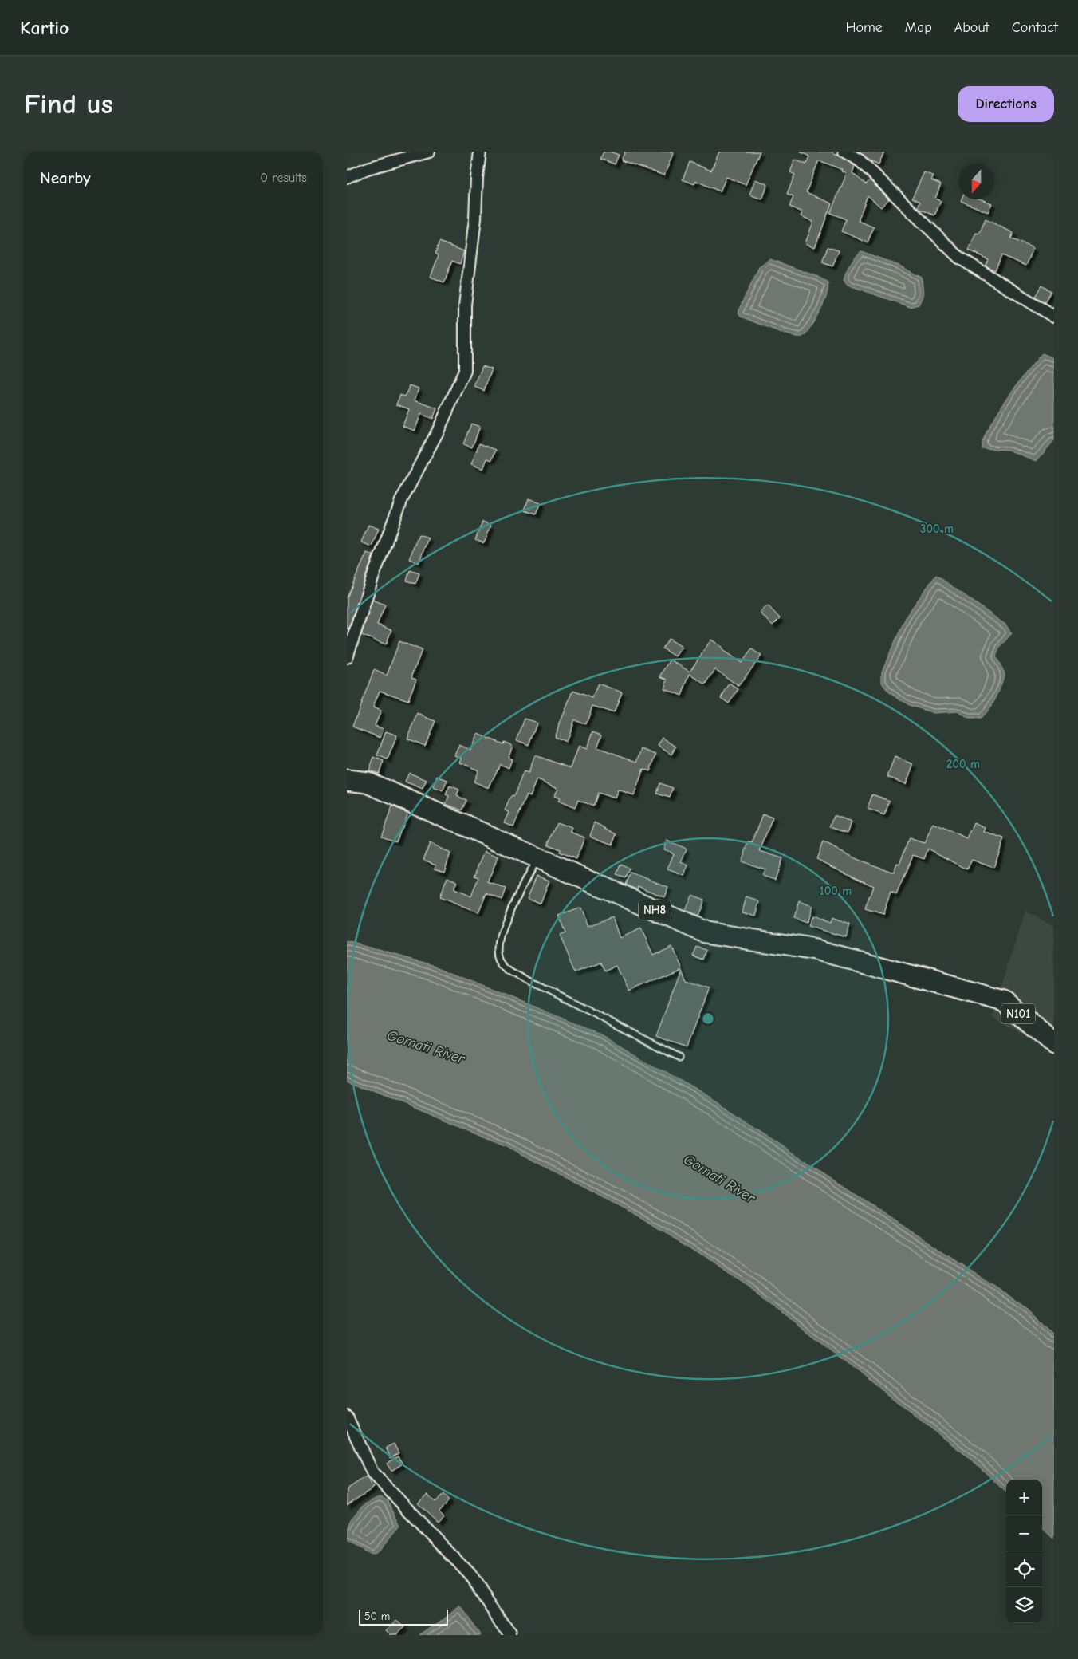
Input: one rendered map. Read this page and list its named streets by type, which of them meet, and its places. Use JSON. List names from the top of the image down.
{
  "streets": {
    "highway": ["NH8", "N101"]
  },
  "crossings": [
    ["NH8", "N101"]
  ],
  "water": ["Gomati River"],
  "scale_bar": "50 m",
  "north": "bottom",
  "page": {
    "header": "Kartio",
    "nav": [
      "Home",
      "Map",
      "About",
      "Contact"
    ],
    "buttons": "Directions",
    "title": "Find us",
    "heading": ["Nearby", "0 results"],
    "map_buttons": ["+", "−"],
    "scale": "50 m"
  },
  "rings": ["300 m", "200 m", "100 m"]
}
